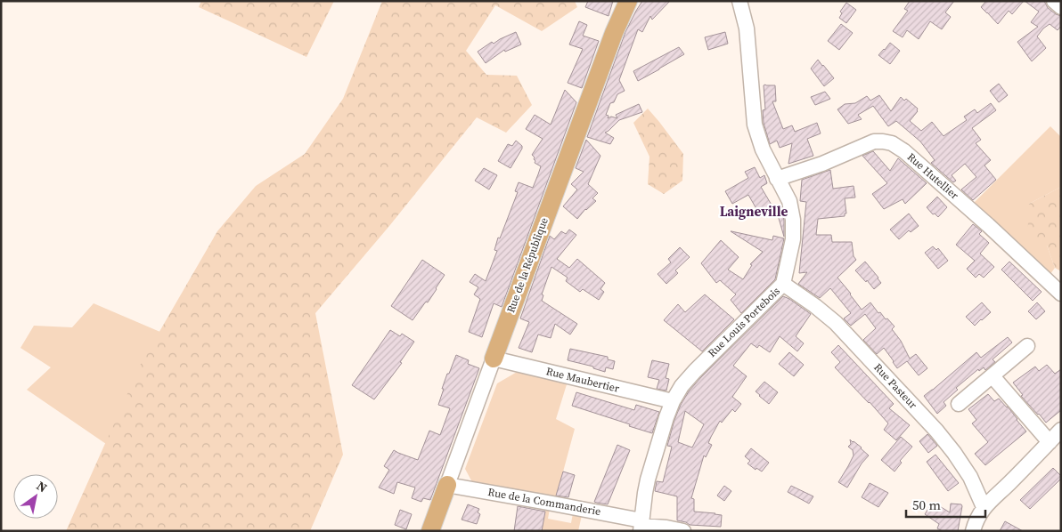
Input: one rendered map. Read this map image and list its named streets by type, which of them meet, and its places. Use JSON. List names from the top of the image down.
{
  "streets": {
    "main road": ["Rue de la République"],
    "street": [
      "Rue Hutellier",
      "Rue Louis Portebois",
      "Rue Maubertier",
      "Rue Pasteur",
      "Rue de la Commanderie"
    ]
  },
  "crossings": [
    ["Rue Hutellier", "Rue Louis Portebois"],
    ["Rue de la République", "Rue Maubertier"],
    ["Rue de la République", "Rue de la Commanderie"],
    ["Rue Louis Portebois", "Rue Maubertier"],
    ["Rue Louis Portebois", "Rue Pasteur"],
    ["Rue Louis Portebois", "Rue de la Commanderie"]
  ],
  "districts": ["Laigneville"],
  "scale_bar": "50 m",
  "north": "top right"
}
